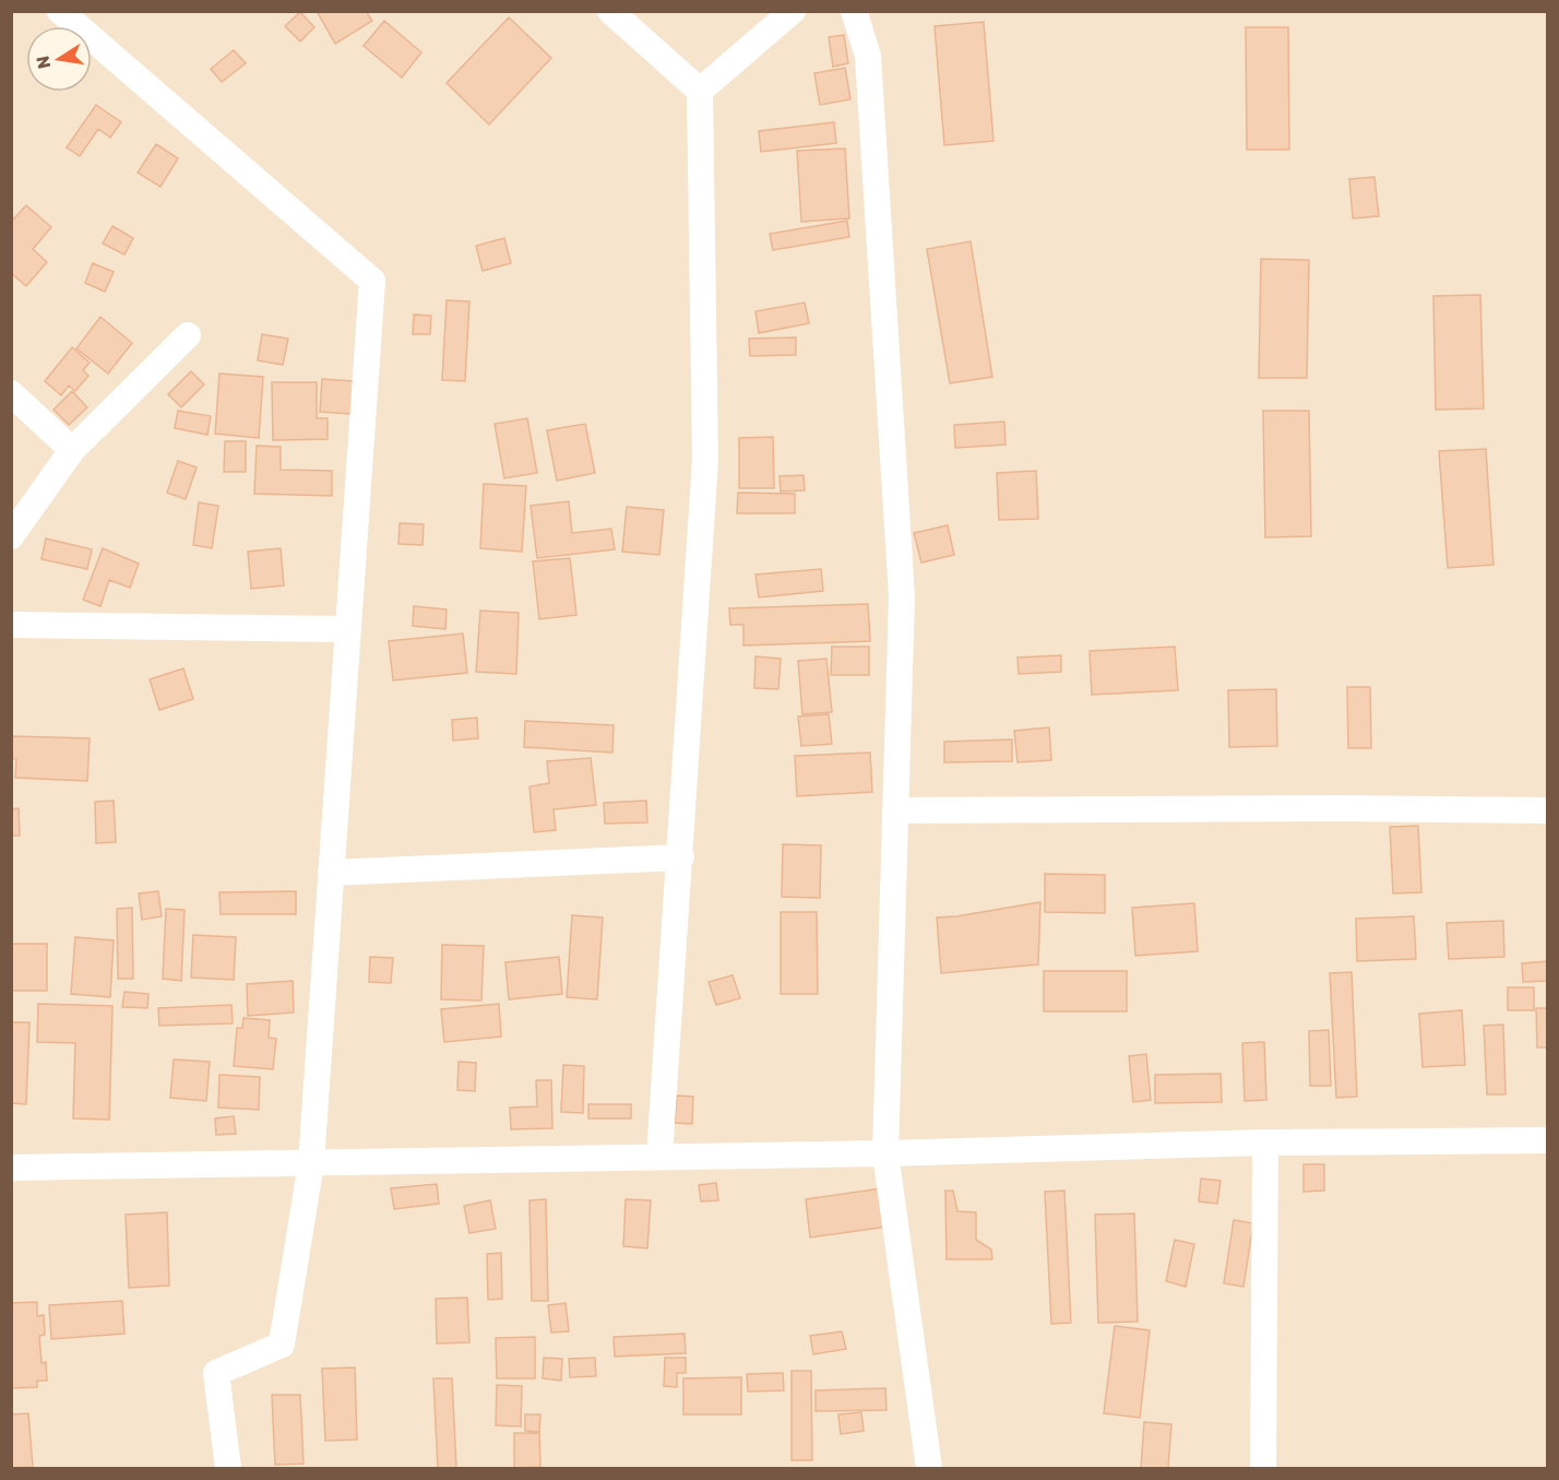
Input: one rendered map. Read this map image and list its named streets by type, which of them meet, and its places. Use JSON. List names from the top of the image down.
{
  "north": "left"
}
